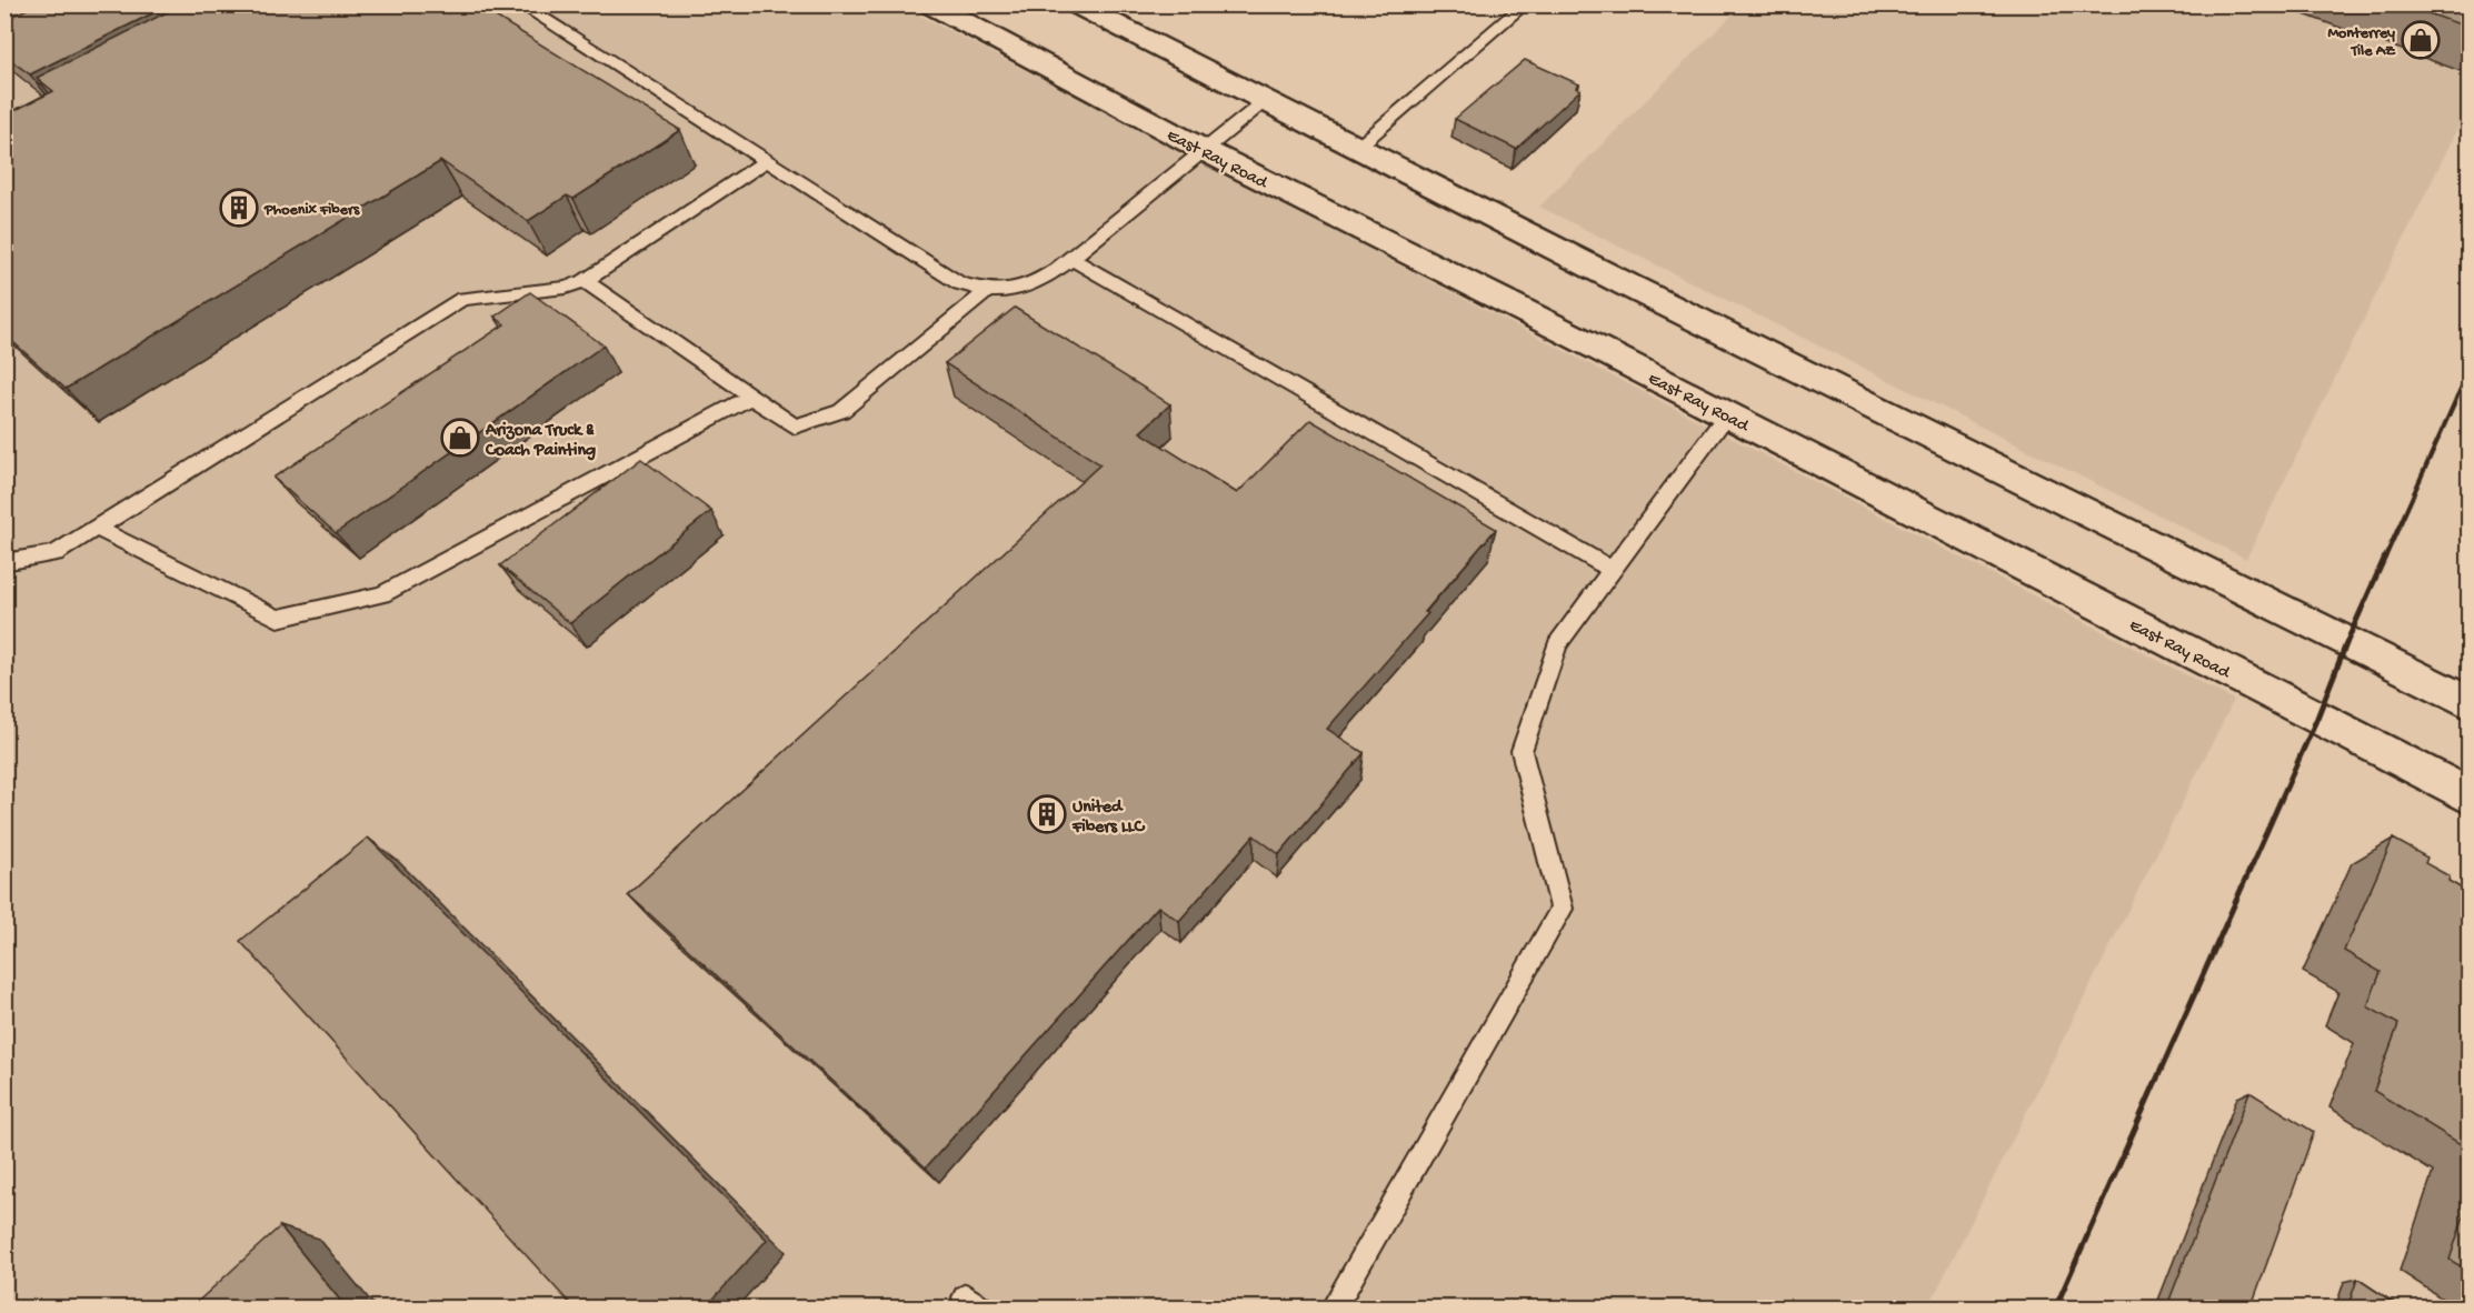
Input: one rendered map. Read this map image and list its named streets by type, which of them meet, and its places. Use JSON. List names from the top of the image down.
{
  "streets": {
    "main road": ["East Ray Road"]
  },
  "places": {
    "shop": ["Monterrey Tile AZ", "Arizona Truck & Coach Painting"],
    "building": ["Phoenix Fibers", "United Fibers LLC"]
  }
}
